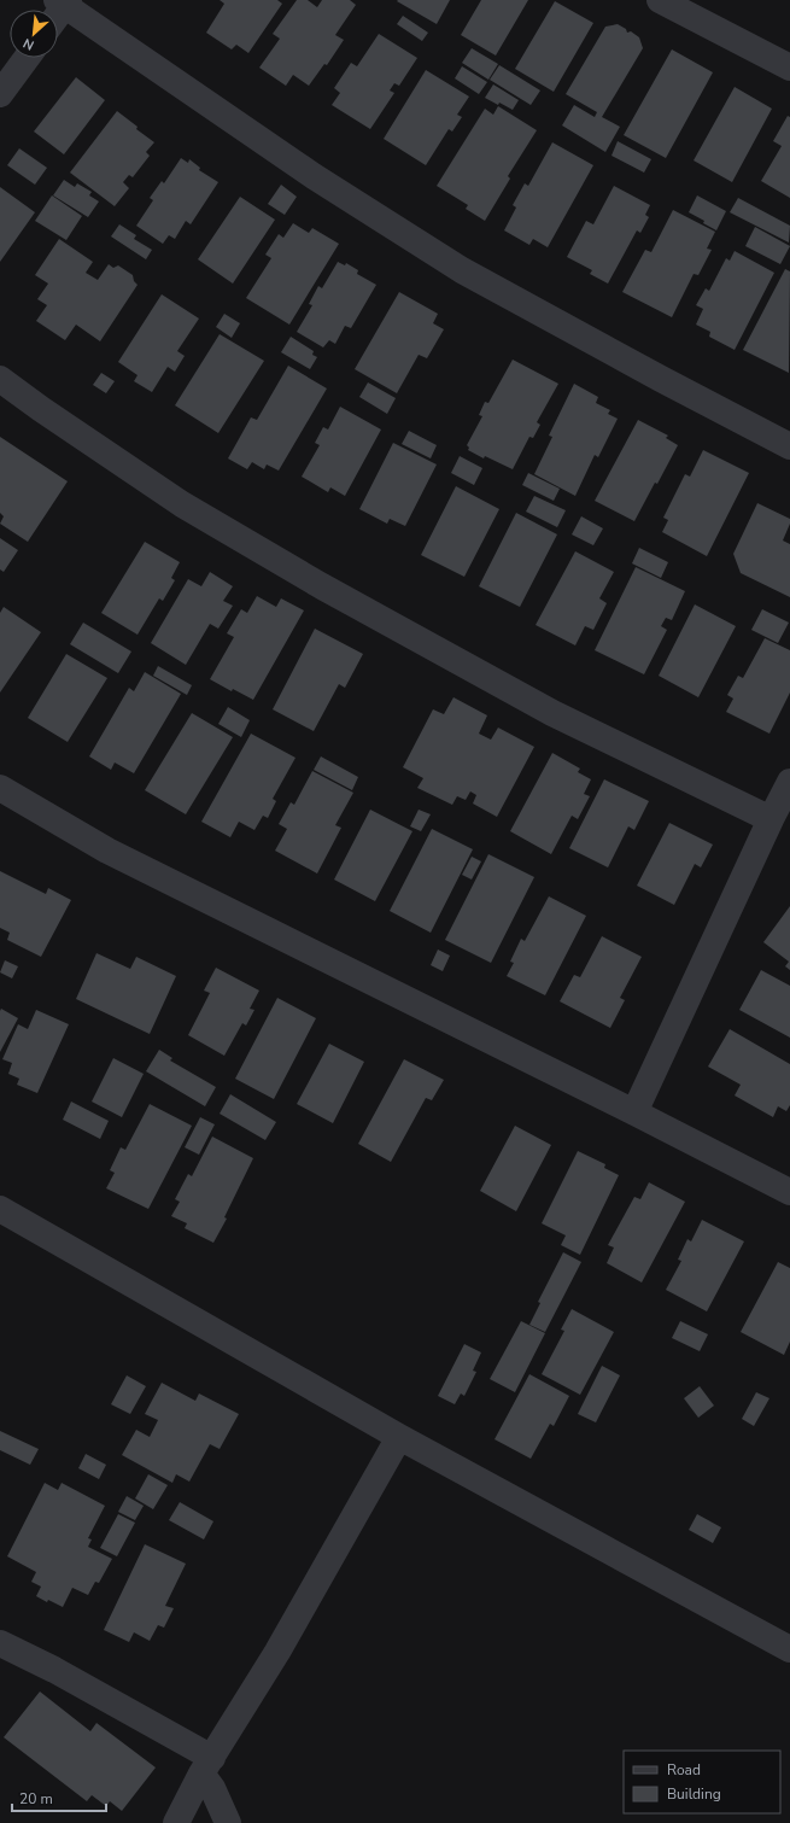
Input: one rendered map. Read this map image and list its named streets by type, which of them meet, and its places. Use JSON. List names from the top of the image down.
{
  "legend": ["Road", "Building"],
  "scale_bar": "20 m",
  "north": "bottom left"
}
